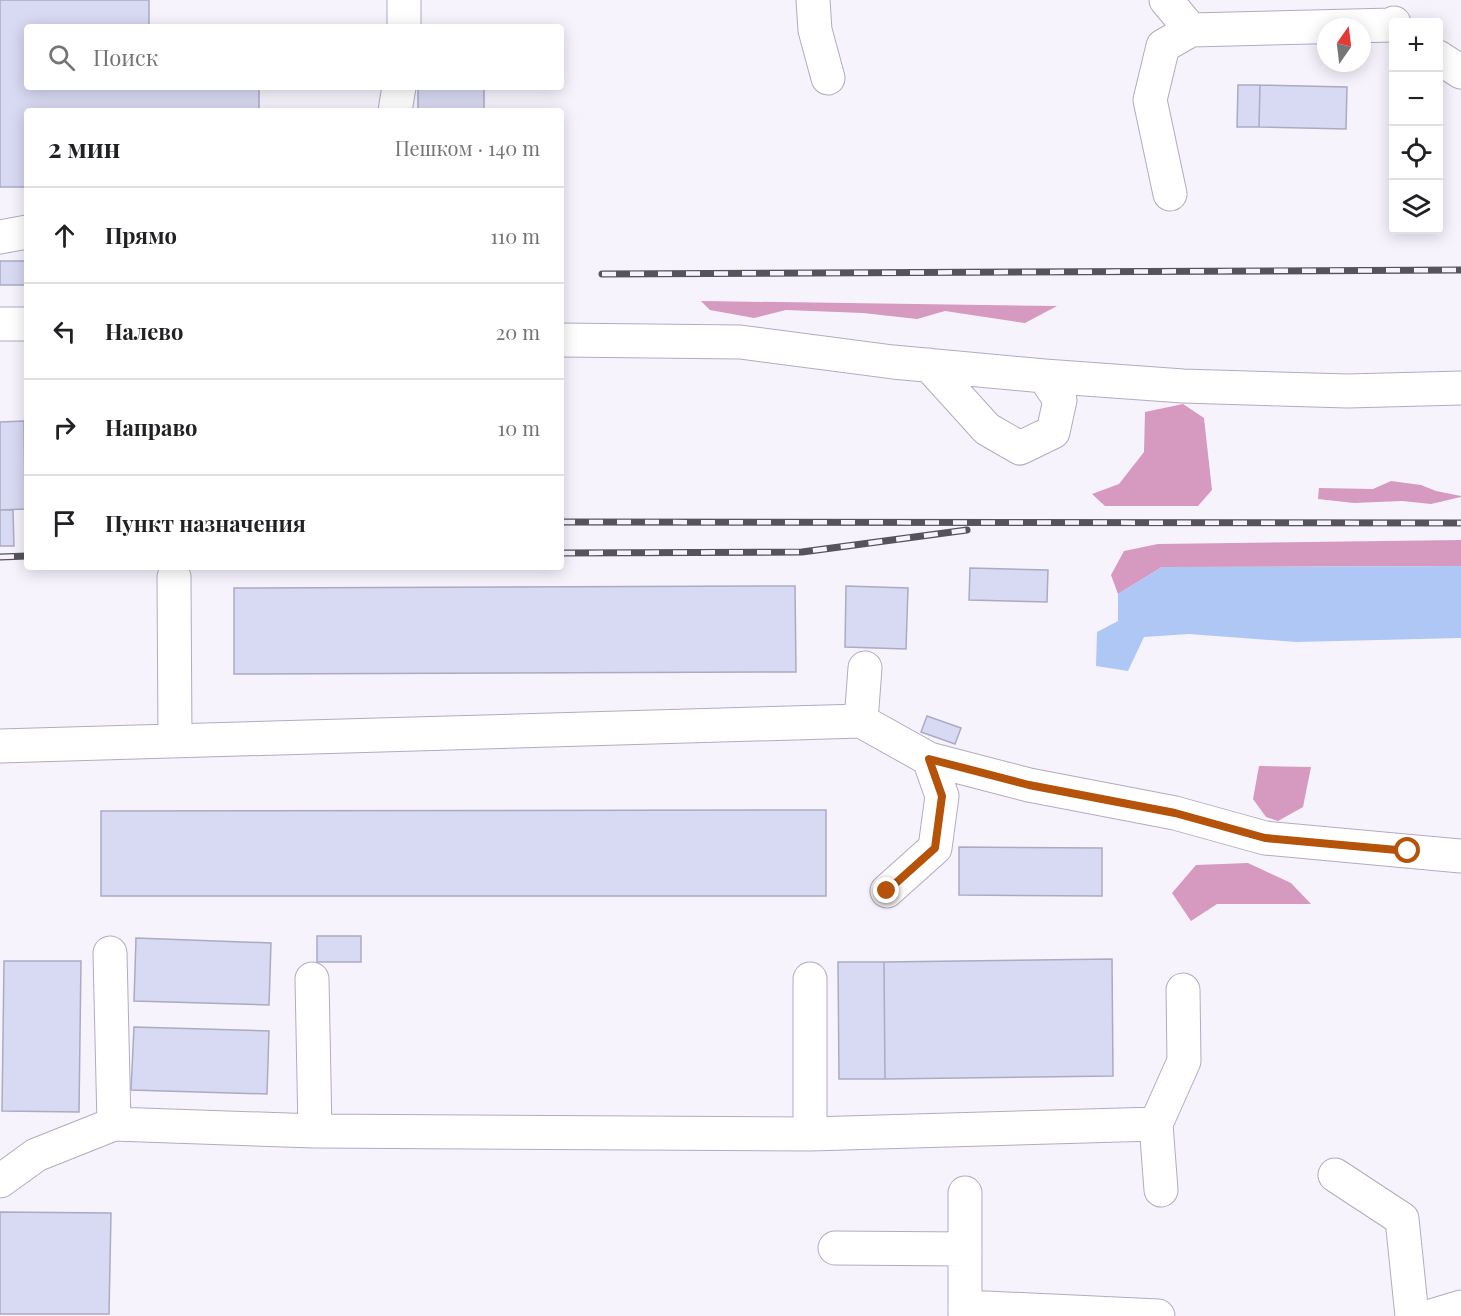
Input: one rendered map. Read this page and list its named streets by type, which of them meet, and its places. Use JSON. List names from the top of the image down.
{
  "north": "top",
  "page": {
    "map_buttons": ["+", "−"],
    "search": "Поиск",
    "heading": ["2 мин", "Пешком · 140 m"],
    "list": [
      ["Прямо", "110 m"],
      ["Налево", "20 m"],
      ["Направо", "10 m"],
      "Пункт назначения"
    ]
  }
}
